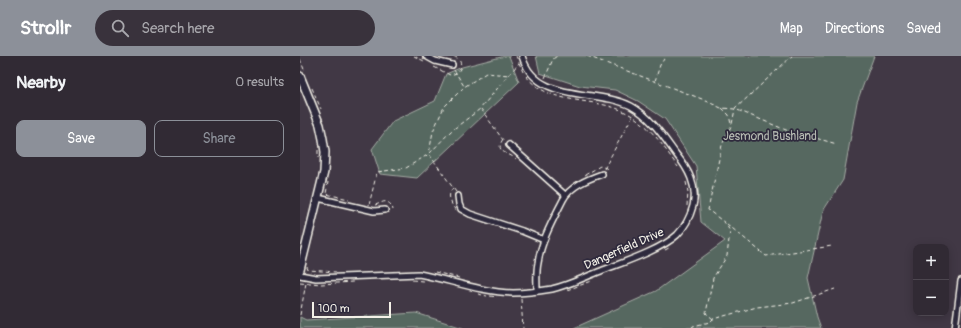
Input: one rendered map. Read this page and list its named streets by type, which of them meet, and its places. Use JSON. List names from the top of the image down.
{
  "streets": {
    "street": ["Dangerfield Drive"]
  },
  "parks": ["Jesmond Bushland"],
  "scale_bar": "100 m",
  "page": {
    "header": "Strollr",
    "search": "Search here",
    "nav": ["Map", "Directions", "Saved"],
    "heading": ["Nearby", "0 results"],
    "buttons": ["Save", "Share"],
    "map_buttons": ["+", "−"],
    "scale": "100 m"
  }
}
